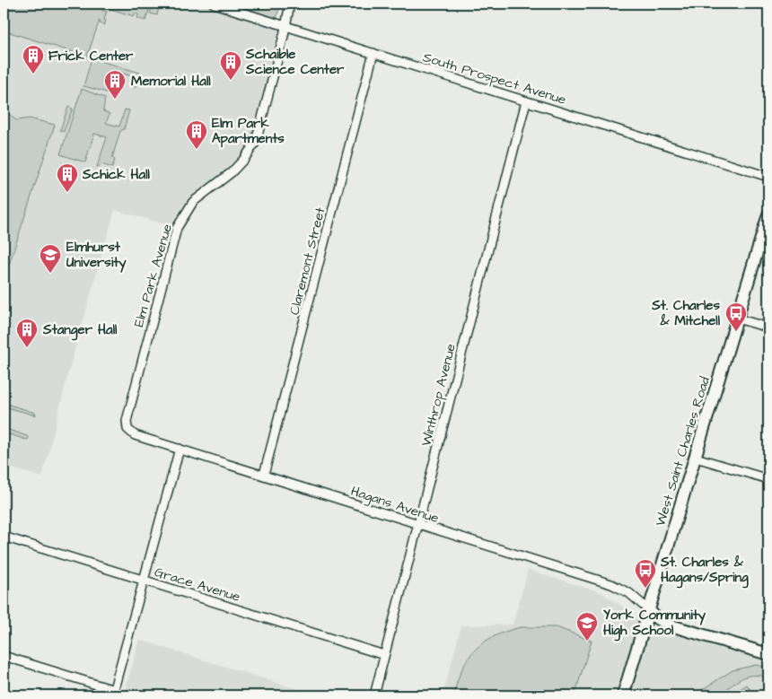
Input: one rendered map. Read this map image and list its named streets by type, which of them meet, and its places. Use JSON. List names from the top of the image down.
{
  "streets": {
    "main road": ["West Saint Charles Road"],
    "street": [
      "South Prospect Avenue",
      "Claremont Street",
      "Elm Park Avenue",
      "Winthrop Avenue",
      "Hagans Avenue",
      "Grace Avenue"
    ]
  },
  "crossings": [
    ["South Prospect Avenue", "Claremont Street"],
    ["South Prospect Avenue", "Elm Park Avenue"],
    ["South Prospect Avenue", "Winthrop Avenue"],
    ["Claremont Street", "Hagans Avenue"],
    ["Elm Park Avenue", "Hagans Avenue"],
    ["Winthrop Avenue", "Hagans Avenue"],
    ["Winthrop Avenue", "Grace Avenue"],
    ["West Saint Charles Road", "Hagans Avenue"]
  ],
  "places": {
    "building": [
      "Frick Center",
      "Schaible Science Center",
      "Memorial Hall",
      "Elm Park Apartments",
      "Schick Hall",
      "Stanger Hall"
    ],
    "school or university": ["Elmhurst University", "York Community High School"],
    "bus stop": ["St. Charles & Mitchell", "St. Charles & Hagans/Spring"]
  }
}
